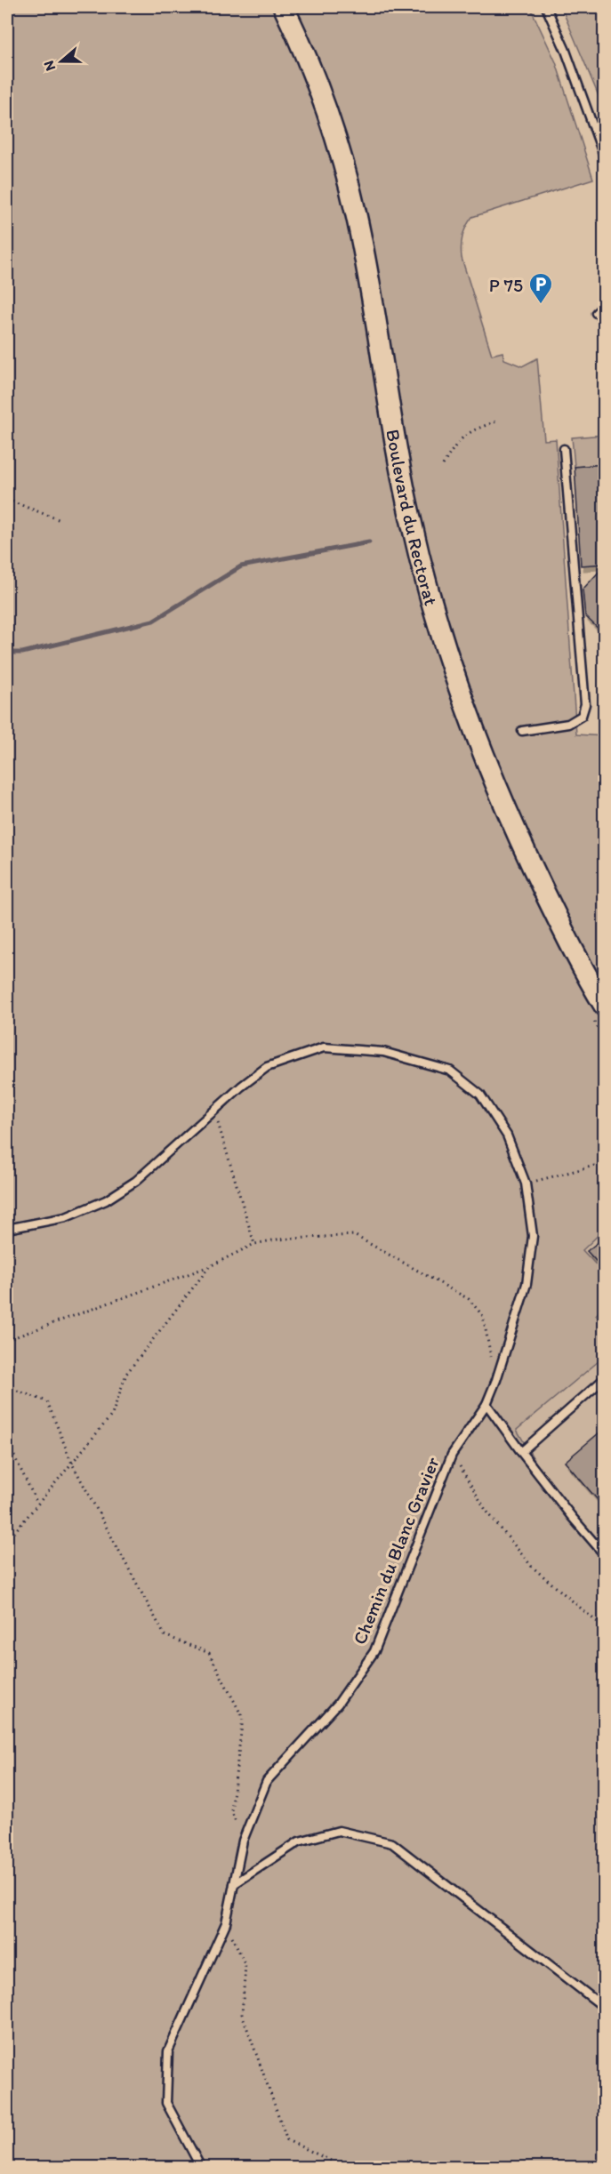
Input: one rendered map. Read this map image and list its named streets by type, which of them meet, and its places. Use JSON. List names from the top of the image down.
{
  "streets": {
    "main road": ["Boulevard du Rectorat"],
    "lane": ["Chemin du Blanc Gravier"]
  },
  "places": {
    "parking": ["P 75"]
  },
  "north": "left"
}
